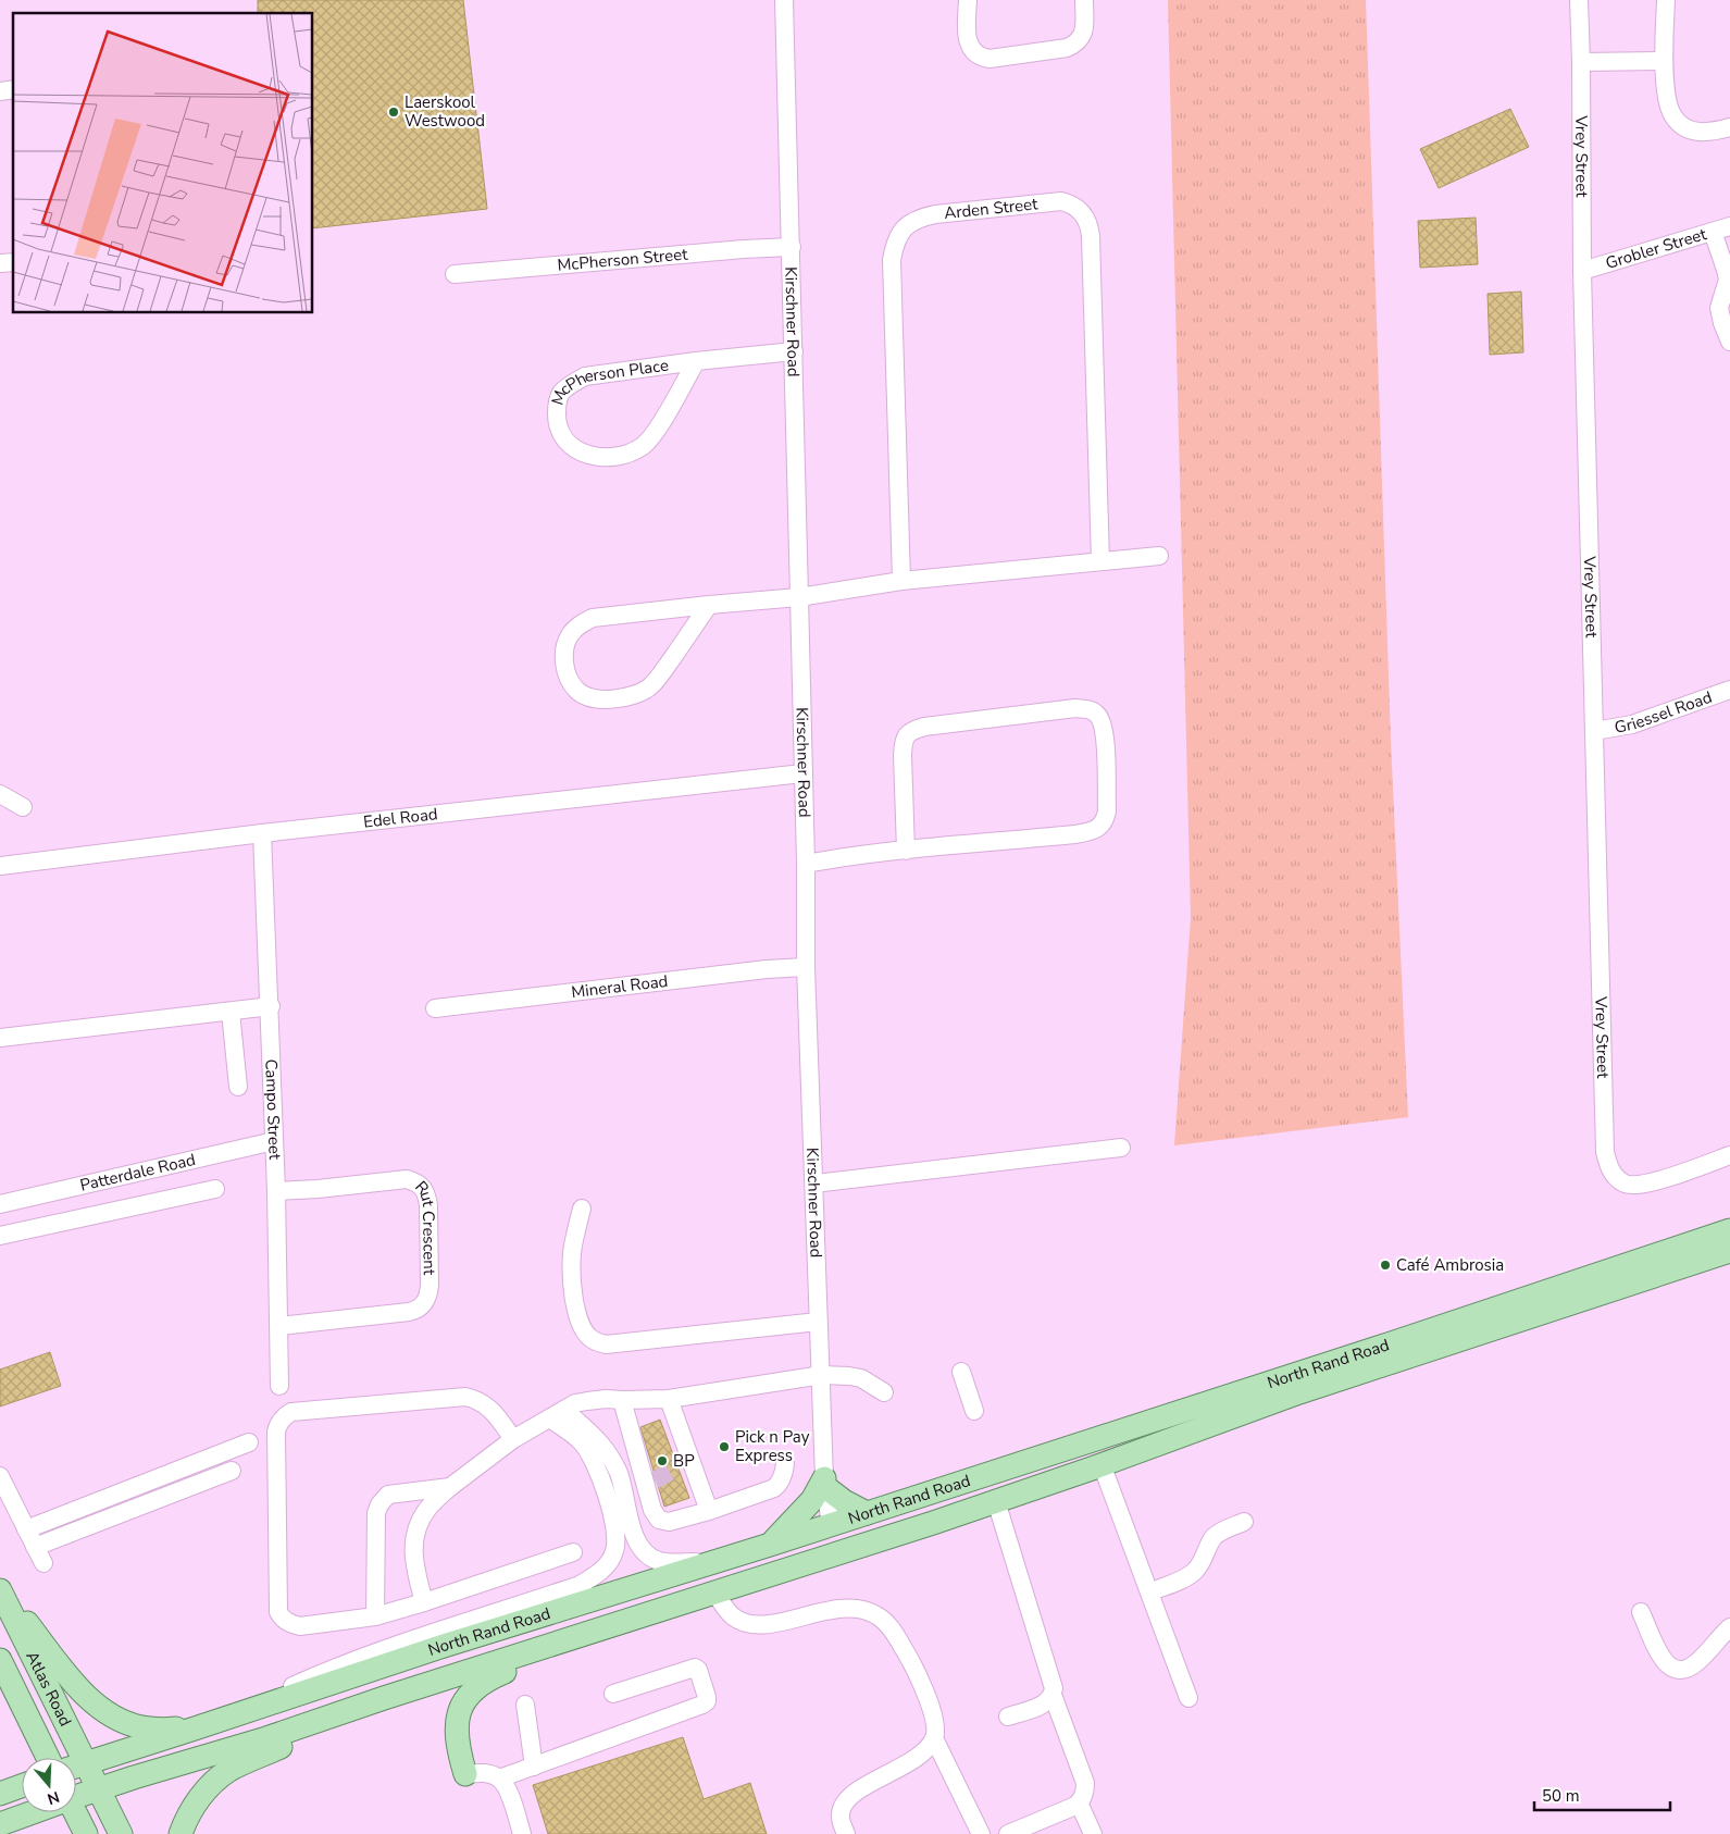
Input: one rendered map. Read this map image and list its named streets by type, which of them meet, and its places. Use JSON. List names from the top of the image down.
{
  "streets": {
    "main road": ["North Rand Road", "Atlas Road"],
    "street": [
      "Vrey Street",
      "Arden Street",
      "Grobler Street",
      "McPherson Street",
      "Kirschner Road",
      "McPherson Place",
      "Griessel Road",
      "Edel Road",
      "Mineral Road",
      "Campo Street",
      "Patterdale Road",
      "Rut Crescent"
    ]
  },
  "crossings": [
    ["Vrey Street", "Grobler Street"],
    ["Vrey Street", "Griessel Road"],
    ["McPherson Street", "Kirschner Road"],
    ["Kirschner Road", "McPherson Place"],
    ["Kirschner Road", "Edel Road"],
    ["Kirschner Road", "Mineral Road"],
    ["Kirschner Road", "North Rand Road"],
    ["Edel Road", "Campo Street"],
    ["Campo Street", "Patterdale Road"],
    ["Campo Street", "Rut Crescent"],
    ["North Rand Road", "Atlas Road"]
  ],
  "places": [
    "Laerskool Westwood",
    "Café Ambrosia",
    "Pick n Pay Express",
    "BP"
  ],
  "scale_bar": "50 m",
  "north": "bottom"
}
